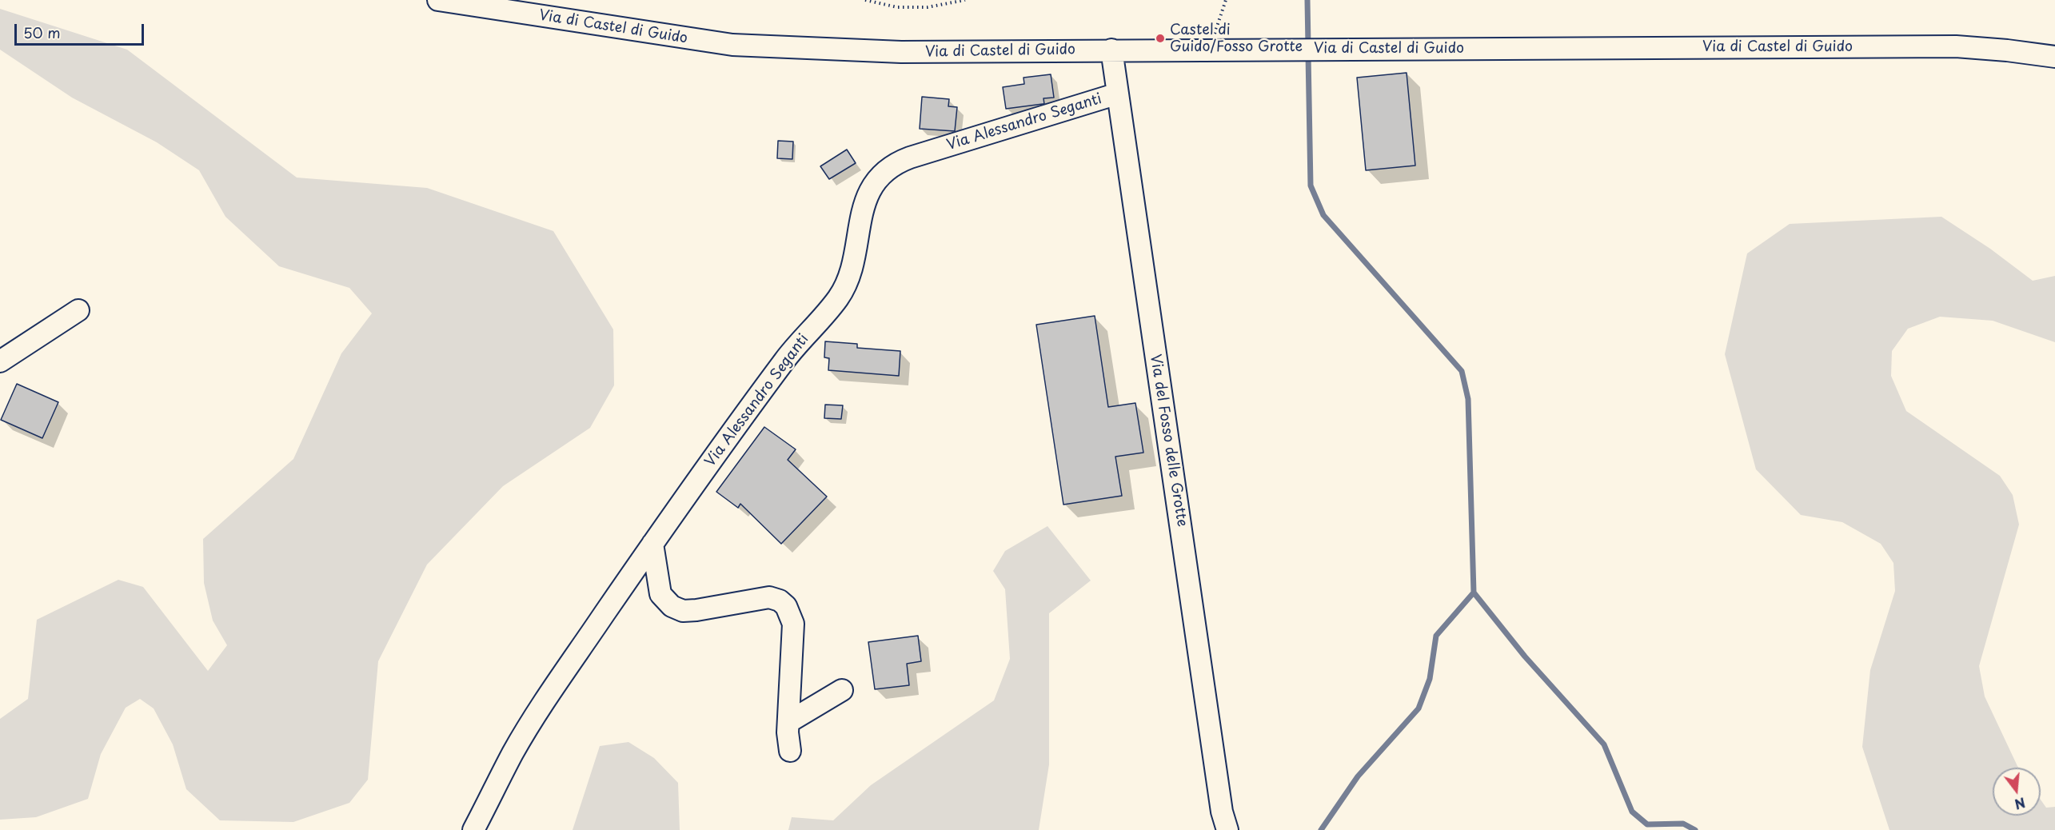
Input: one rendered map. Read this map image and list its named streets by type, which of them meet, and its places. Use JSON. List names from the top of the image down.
{
  "streets": {
    "street": ["Via di Castel di Guido", "Via Alessandro Seganti", "Via del Fosso delle Grotte"]
  },
  "crossings": [
    ["Via di Castel di Guido", "Via del Fosso delle Grotte"],
    ["Via Alessandro Seganti", "Via del Fosso delle Grotte"]
  ],
  "places": ["Castel di Guido/Fosso Grotte"],
  "scale_bar": "50 m",
  "north": "bottom"
}
